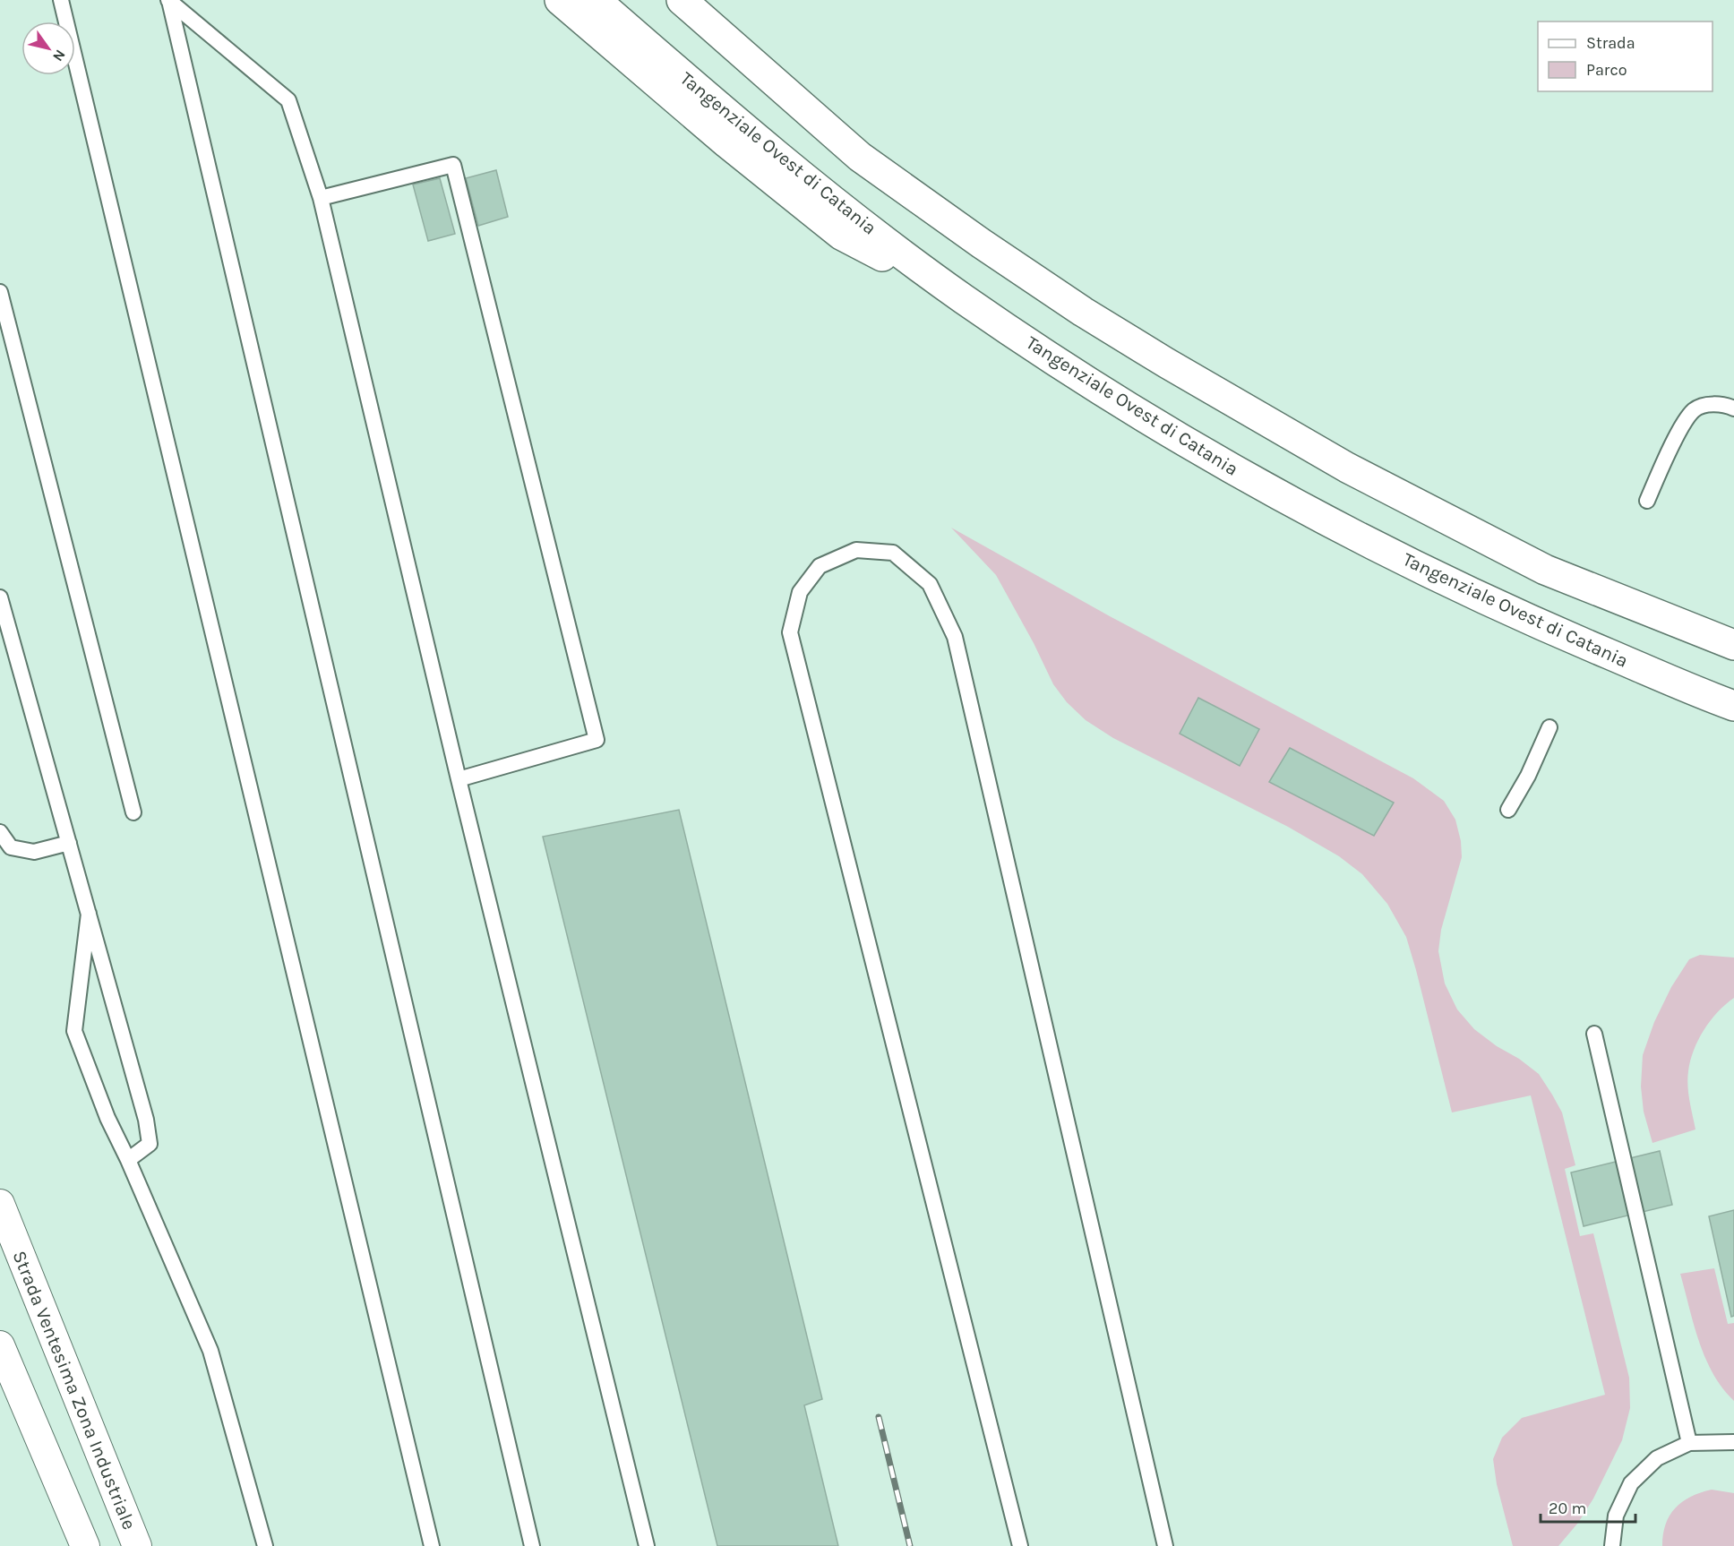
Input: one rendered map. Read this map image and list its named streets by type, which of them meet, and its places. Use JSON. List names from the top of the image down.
{
  "streets": {
    "highway": ["Tangenziale Ovest di Catania"],
    "street": ["Strada Ventesima Zona Industriale"]
  },
  "legend": ["Strada", "Parco"],
  "scale_bar": "20 m",
  "north": "bottom right"
}
